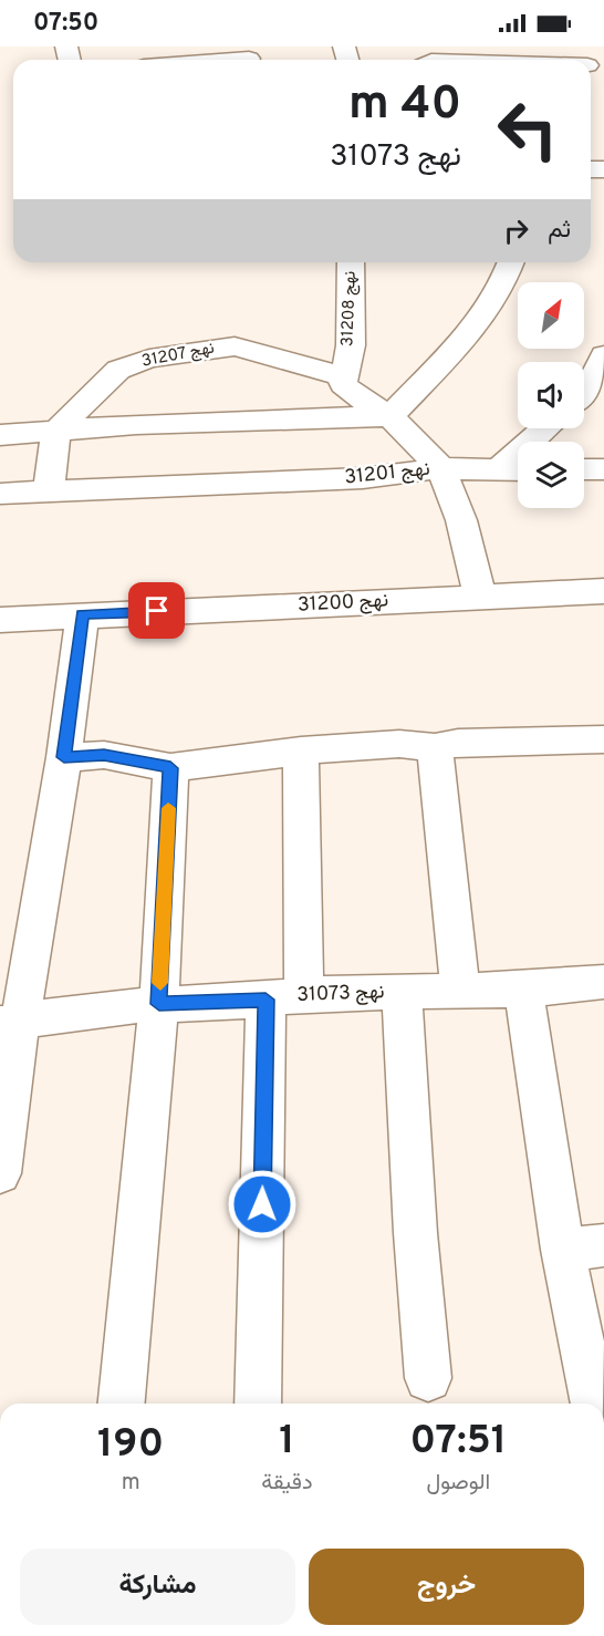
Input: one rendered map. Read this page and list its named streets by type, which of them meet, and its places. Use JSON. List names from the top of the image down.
{
  "streets": {
    "street": [
      "نهج 31208",
      "نهج 31207",
      "نهج 31201",
      "نهج 31200",
      "نهج 31073"
    ]
  },
  "crossings": [
    ["نهج 31208", "نهج 31207"],
    ["نهج 31201", "نهج 31200"]
  ],
  "north": "top right",
  "page": {
    "status": "07:50",
    "turn": ["40 m", "نهج 31073"],
    "then": "ثم",
    "eta": [
      "07:51",
      "الوصول",
      "1",
      "دقيقة",
      "190",
      "m"
    ],
    "buttons": ["خروج", "مشاركة"]
  }
}
